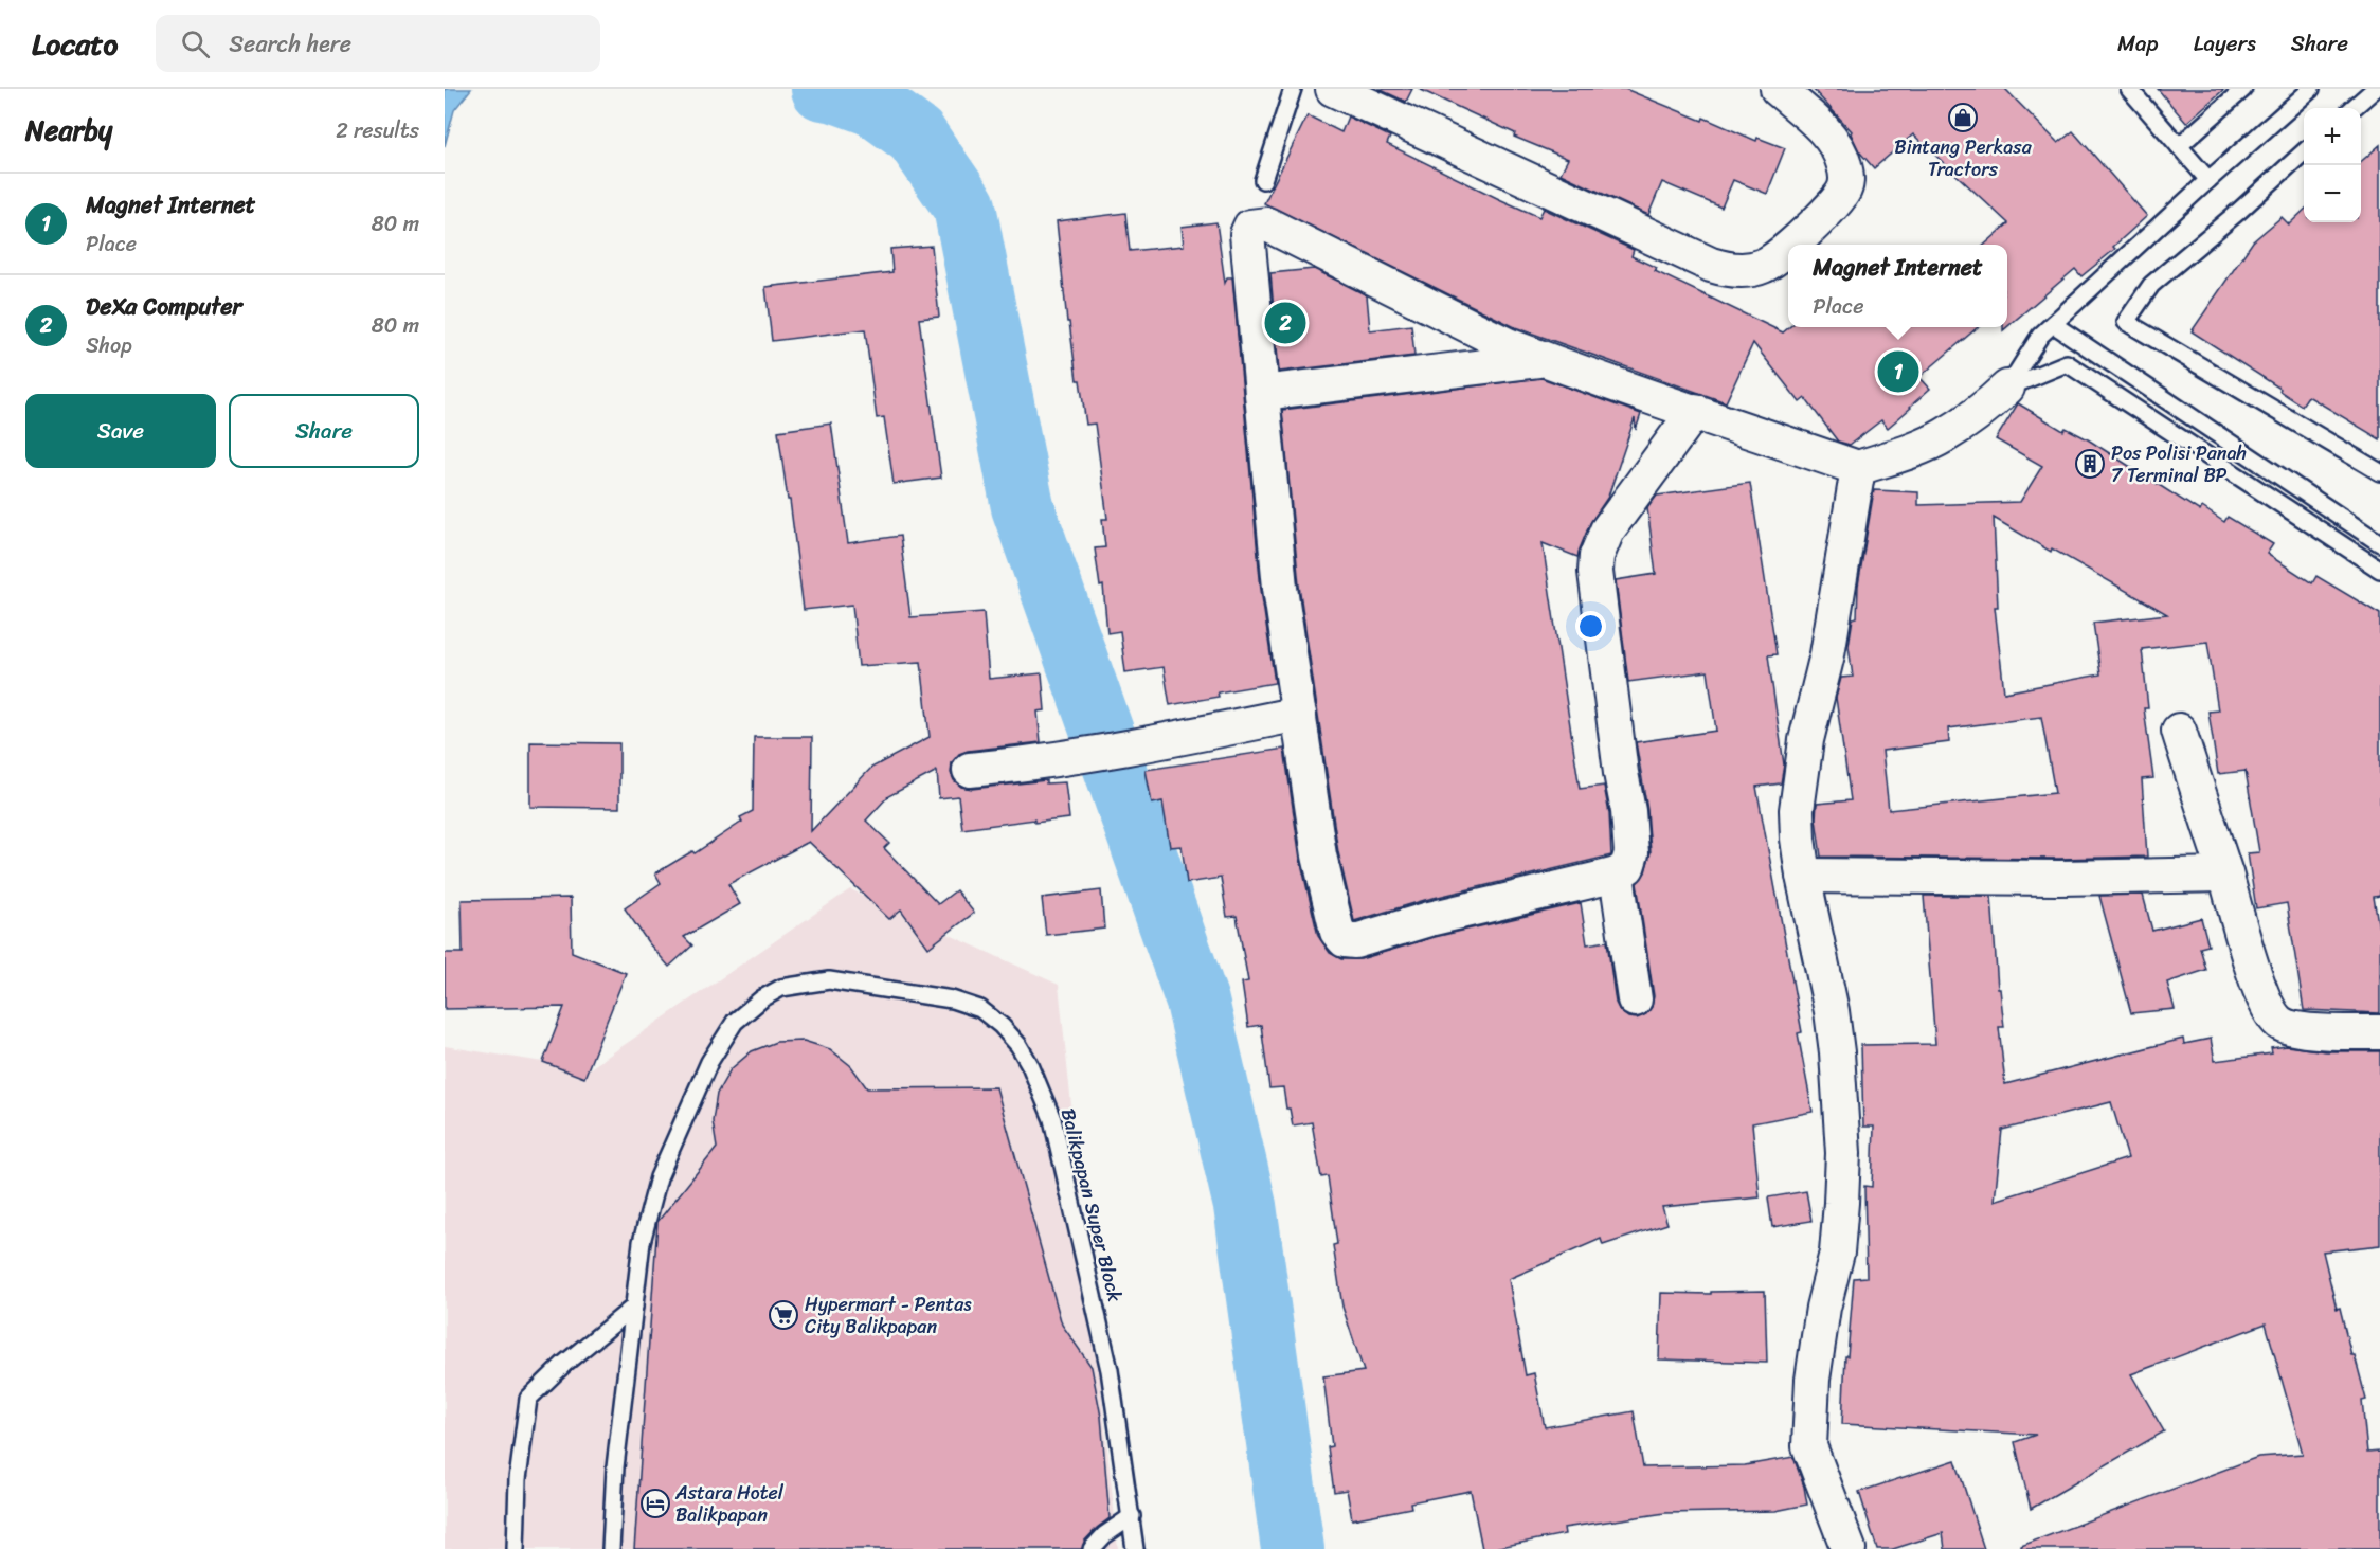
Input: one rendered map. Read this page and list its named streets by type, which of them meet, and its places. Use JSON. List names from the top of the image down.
{
  "streets": {
    "lane": ["Balikpapan Super Block"]
  },
  "places": {
    "shop": ["Bintang Perkasa Tractors"],
    "building": ["Pos Polisi Panah 7 Terminal BP"],
    "supermarket": ["Hypermart - Pentas City Balikpapan"],
    "hotel": ["Astara Hotel Balikpapan"]
  },
  "page": {
    "header": "Locato",
    "search": "Search here",
    "nav": ["Map", "Layers", "Share"],
    "heading": ["Nearby", "2 results"],
    "map_buttons": ["+", "−"],
    "list": [
      {
        "mark": "1",
        "name": "Magnet Internet",
        "note": "Place",
        "value": "80 m"
      },
      {
        "mark": "2",
        "name": "DeXa Computer",
        "note": "Shop",
        "value": "80 m"
      }
    ],
    "popup": ["Magnet Internet", "Place"],
    "pins": ["2", "1"],
    "buttons": ["Save", "Share"]
  }
}
